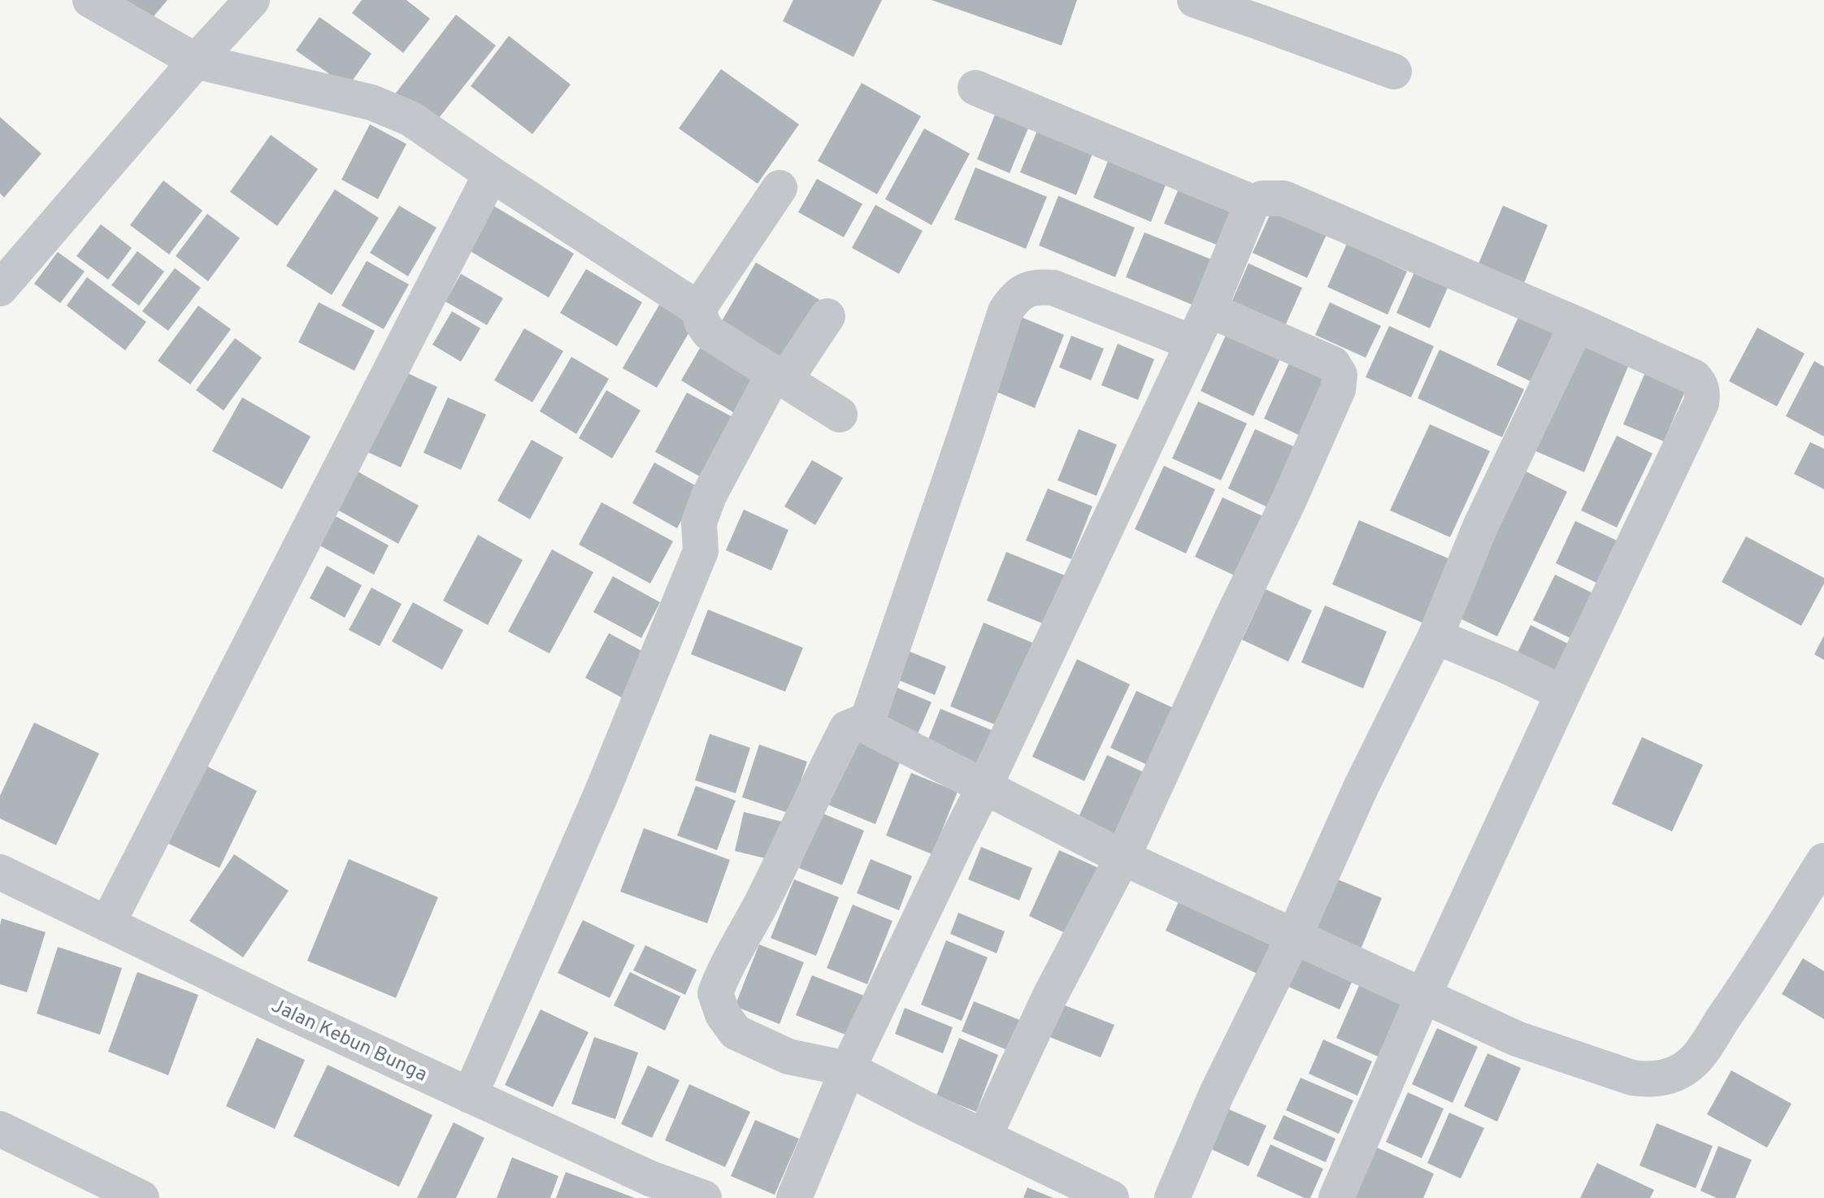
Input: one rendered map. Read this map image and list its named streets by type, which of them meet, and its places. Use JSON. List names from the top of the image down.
{
  "streets": {
    "street": ["Jalan Kebun Bunga"]
  }
}
